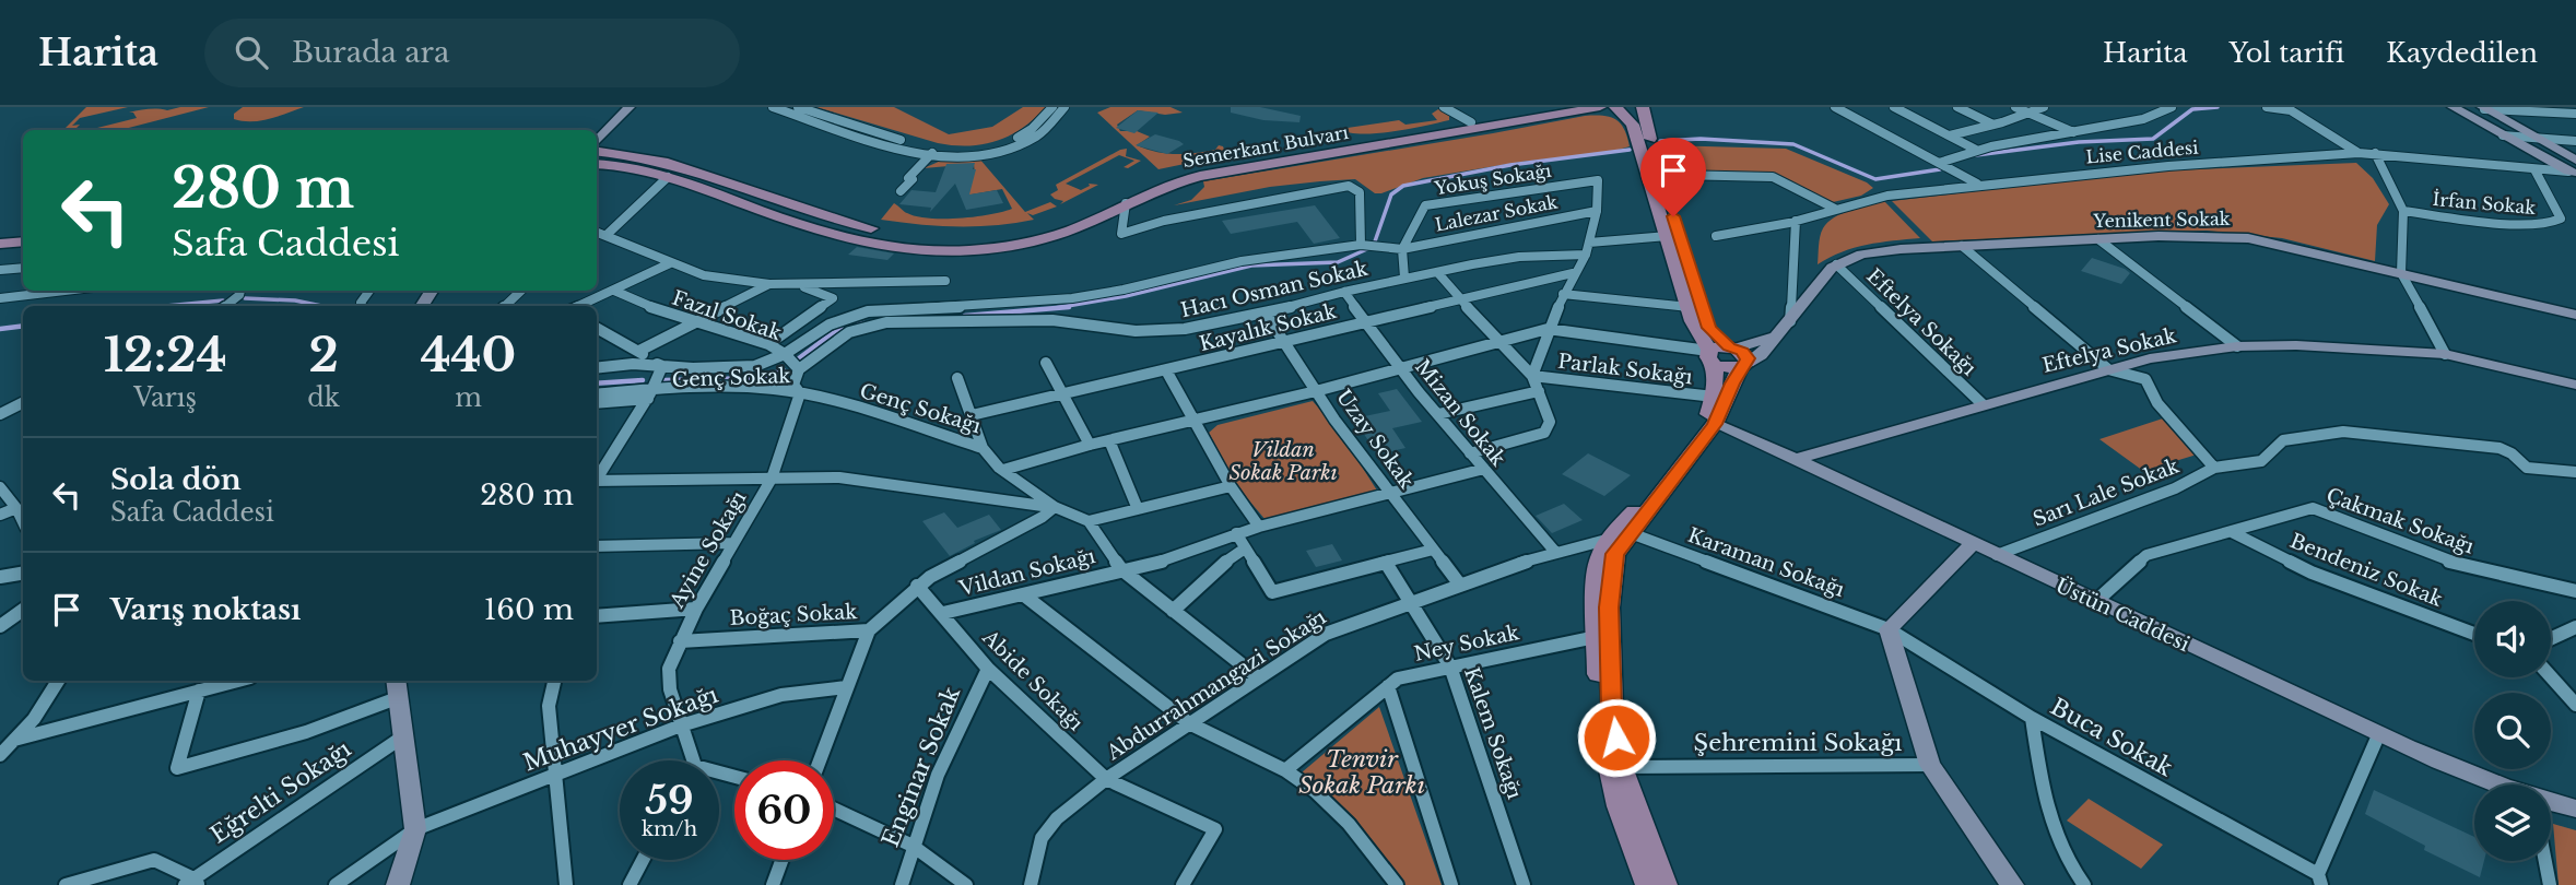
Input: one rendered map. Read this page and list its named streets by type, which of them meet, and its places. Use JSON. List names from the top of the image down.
{
  "streets": {
    "main road": ["Semerkant Bulvarı"],
    "street": [
      "Lise Caddesi",
      "Yokuş Sokağı",
      "İrfan Sokak",
      "Lalezar Sokak",
      "Yenikent Sokak",
      "Hacı Osman Sokak",
      "Fazıl Sokak",
      "Eftelya Sokağı",
      "Kayalık Sokak",
      "Eftelya Sokak",
      "Parlak Sokağı",
      "Genç Sokak",
      "Genç Sokağı",
      "Mizan Sokak",
      "Uzay Sokak",
      "Sarı Lale Sokak",
      "Çakmak Sokağı",
      "Ayine Sokağı",
      "Karaman Sokağı",
      "Bendeniz Sokak",
      "Vildan Sokağı",
      "Boğaç Sokak",
      "Üstün Caddesi",
      "Ney Sokak",
      "Abide Sokağı",
      "Abdurrahmangazi Sokağı",
      "Muhayyer Sokağı",
      "Kalem Sokağı",
      "Buca Sokak",
      "Şehremini Sokağı",
      "Enginar Sokak",
      "Eğrelti Sokağı"
    ]
  },
  "crossings": [
    ["Yokuş Sokağı", "Lalezar Sokak"],
    ["Lalezar Sokak", "Fazıl Sokak"],
    ["Yenikent Sokak", "Eftelya Sokağı"],
    ["Hacı Osman Sokak", "Fazıl Sokak"],
    ["Hacı Osman Sokak", "Mizan Sokak"],
    ["Hacı Osman Sokak", "Uzay Sokak"],
    ["Eftelya Sokağı", "Eftelya Sokak"],
    ["Kayalık Sokak", "Mizan Sokak"],
    ["Kayalık Sokak", "Uzay Sokak"],
    ["Eftelya Sokak", "Sarı Lale Sokak"],
    ["Eftelya Sokak", "Üstün Caddesi"],
    ["Genç Sokak", "Genç Sokağı"],
    ["Genç Sokak", "Ayine Sokağı"],
    ["Genç Sokağı", "Ayine Sokağı"],
    ["Genç Sokağı", "Boğaç Sokak"],
    ["Mizan Sokak", "Vildan Sokağı"],
    ["Mizan Sokak", "Abdurrahmangazi Sokağı"],
    ["Uzay Sokak", "Vildan Sokağı"],
    ["Uzay Sokak", "Abdurrahmangazi Sokağı"],
    ["Sarı Lale Sokak", "Üstün Caddesi"],
    ["Çakmak Sokağı", "Bendeniz Sokak"],
    ["Çakmak Sokağı", "Üstün Caddesi"],
    ["Ayine Sokağı", "Boğaç Sokak"],
    ["Ayine Sokağı", "Muhayyer Sokağı"],
    ["Karaman Sokağı", "Abdurrahmangazi Sokağı"],
    ["Karaman Sokağı", "Buca Sokak"],
    ["Vildan Sokağı", "Abide Sokağı"],
    ["Boğaç Sokak", "Abide Sokağı"],
    ["Ney Sokak", "Kalem Sokağı"],
    ["Abide Sokağı", "Abdurrahmangazi Sokağı"],
    ["Abide Sokağı", "Enginar Sokak"],
    ["Abdurrahmangazi Sokağı", "Kalem Sokağı"]
  ],
  "parks": ["Vildan Sokak Parkı", "Tenvir Sokak Parkı"],
  "page": {
    "header": "Harita",
    "search": "Burada ara",
    "nav": ["Harita", "Yol tarifi", "Kaydedilen"],
    "turn": ["280 m", "Safa Caddesi"],
    "eta": [
      "12:24",
      "Varış",
      "2",
      "dk",
      "440",
      "m"
    ],
    "list": [
      {
        "name": "Sola dön",
        "note": "Safa Caddesi",
        "value": "280 m"
      },
      {
        "name": "Varış noktası",
        "value": "160 m"
      }
    ],
    "speed": "59 km/h",
    "limit": "60"
  }
}
